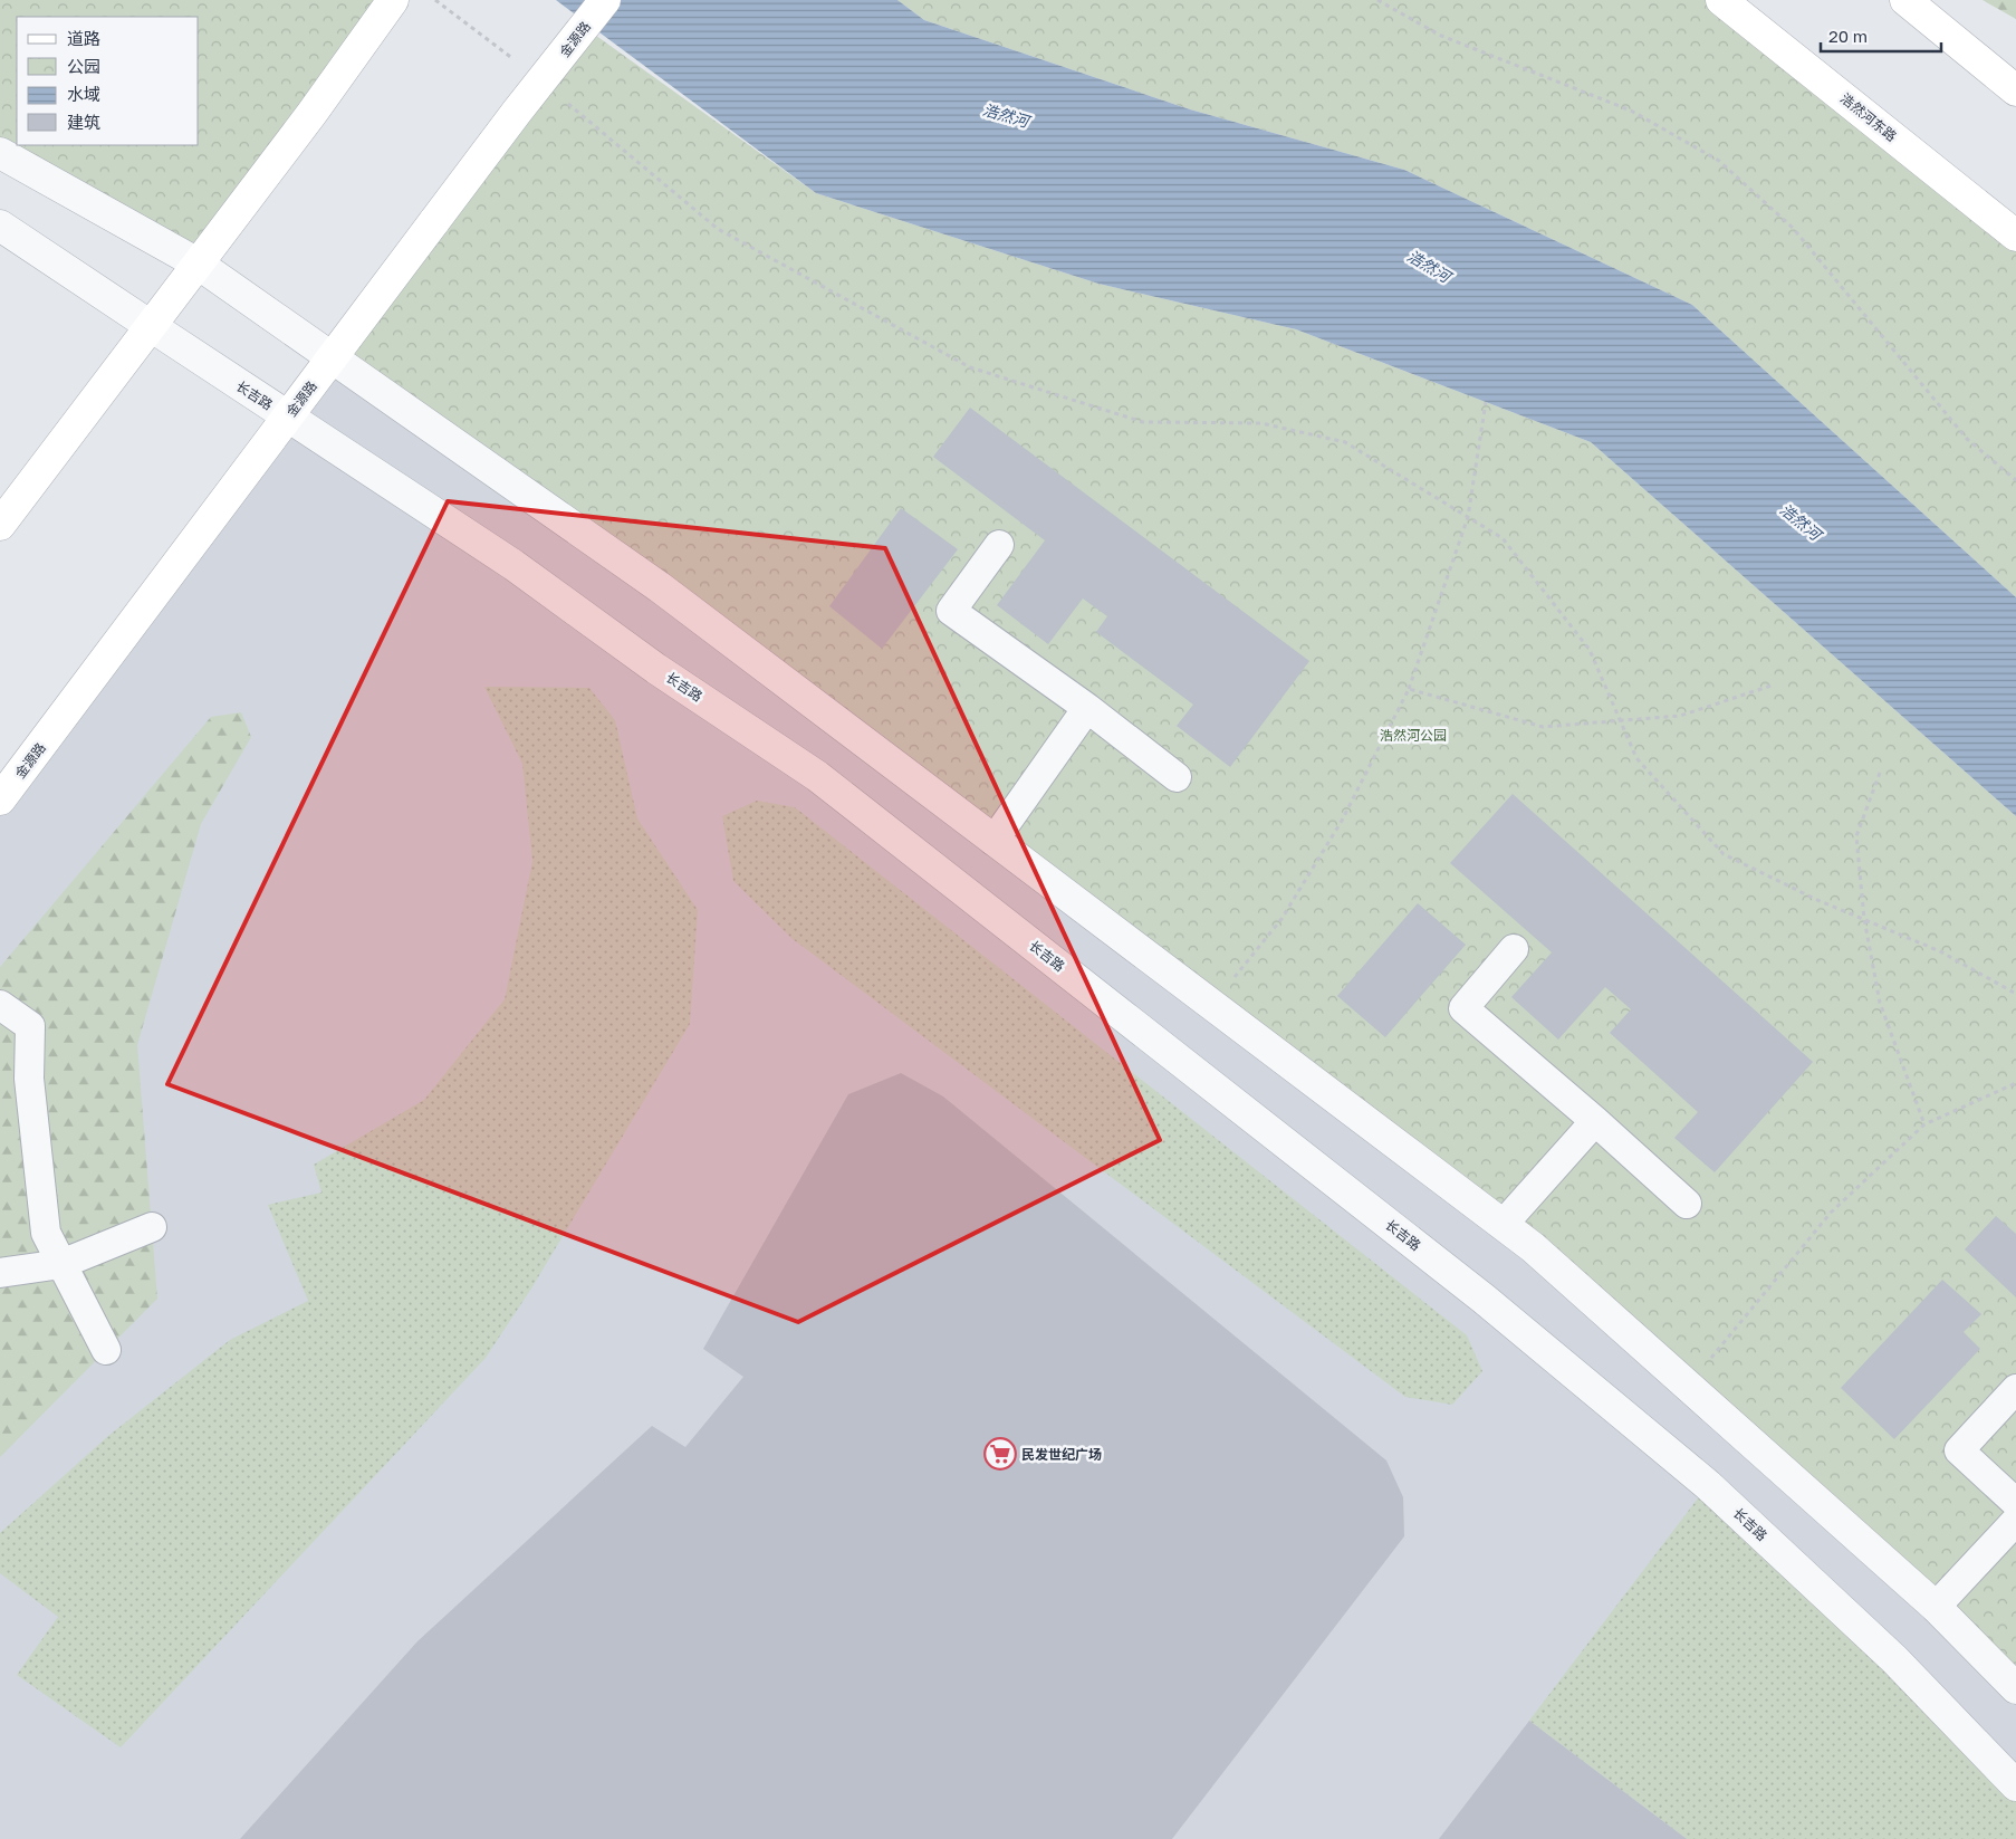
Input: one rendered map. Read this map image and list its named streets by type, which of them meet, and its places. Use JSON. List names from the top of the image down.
{
  "streets": {
    "main road": ["金源路", "浩然河东路"],
    "street": ["长吉路"]
  },
  "crossings": [
    ["金源路", "长吉路"]
  ],
  "water": ["浩然河"],
  "parks": ["浩然河公园"],
  "places": {
    "supermarket": ["民发世纪广场"]
  },
  "legend": [
    "道路",
    "公园",
    "水域",
    "建筑"
  ],
  "scale_bar": "20 m"
}
